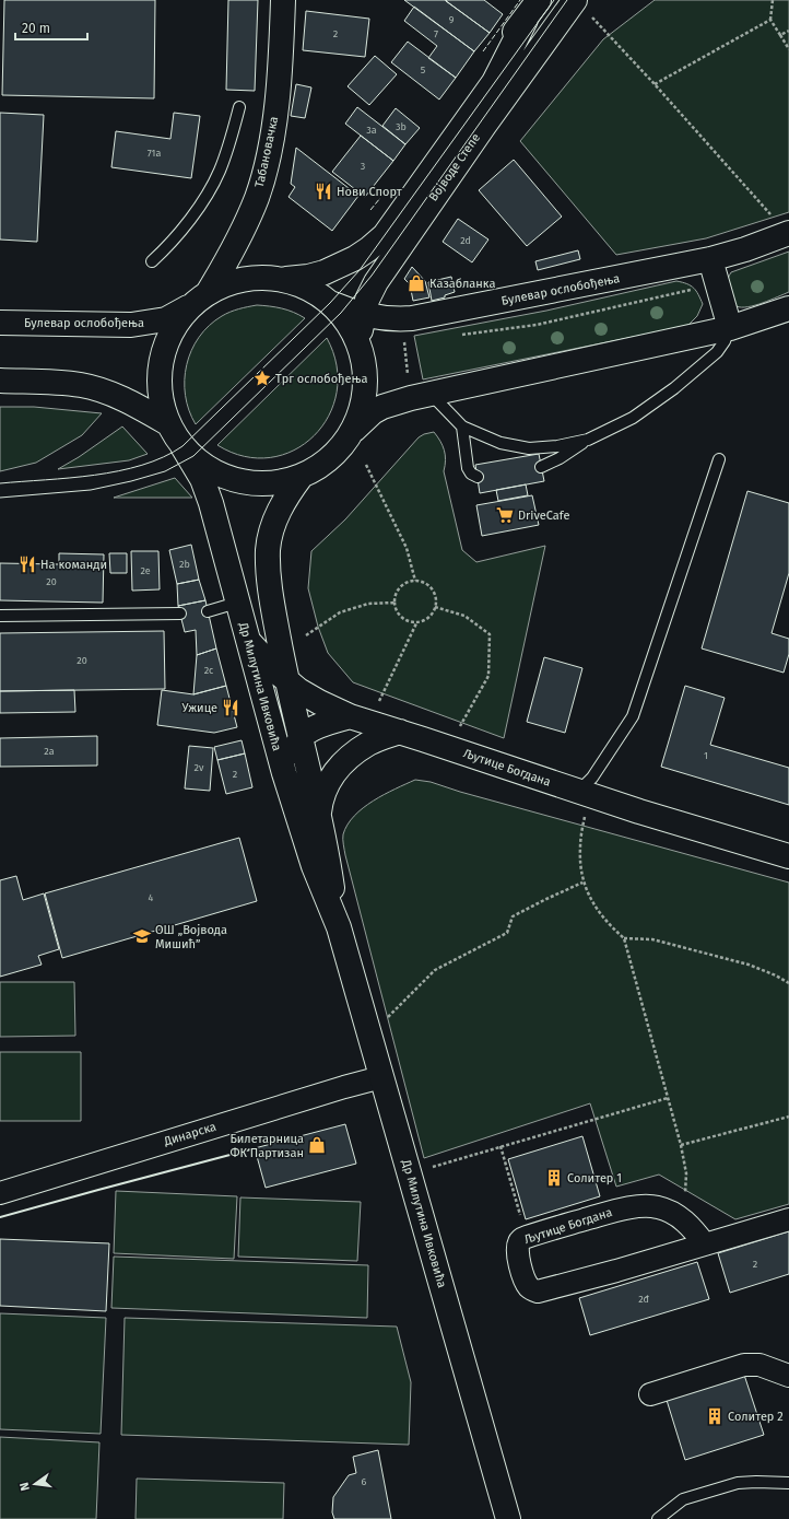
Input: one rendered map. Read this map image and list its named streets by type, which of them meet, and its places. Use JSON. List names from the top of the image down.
{
  "streets": {
    "main road": [
      "Табановачка",
      "Војводе Степе",
      "Булевар ослобођења",
      "Др Милутина Ивковића",
      "Љутице Богдана"
    ],
    "street": ["Динарска"]
  },
  "crossings": [
    ["Табановачка", "Булевар ослобођења"],
    ["Војводе Степе", "Булевар ослобођења"],
    ["Булевар ослобођења", "Др Милутина Ивковића"],
    ["Др Милутина Ивковића", "Љутице Богдана"],
    ["Др Милутина Ивковића", "Динарска"]
  ],
  "places": {
    "restaurant": ["Нови Спорт", "На команди", "Ужице"],
    "shop": ["Казабланка", "Билетарница ФК Партизан"],
    "place": ["Трг ослобођења"],
    "supermarket": ["DriveCafe"],
    "school or university": ["ОШ „Војвода Мишић”"],
    "building": ["Солитер 1", "Солитер 2"]
  },
  "house_numbers": [
    "9",
    "2",
    "7",
    "5",
    "3b",
    "3a",
    "71a",
    "3",
    "2d",
    "2b",
    "2e",
    "20",
    "20",
    "2c",
    "2a",
    "1",
    "2v",
    "2",
    "4",
    "2",
    "2đ",
    "6"
  ],
  "scale_bar": "20 m",
  "north": "left"
}
